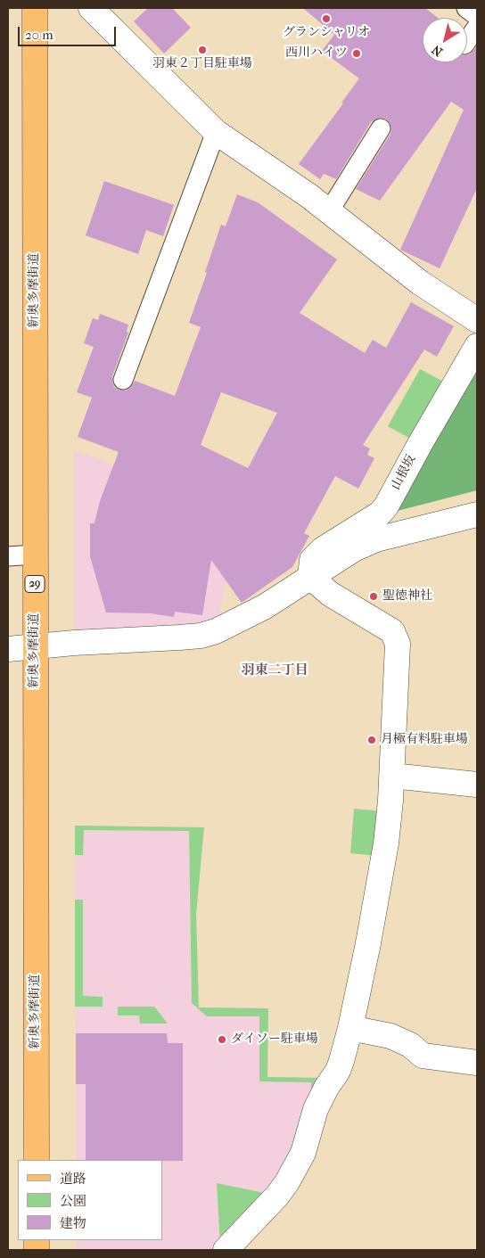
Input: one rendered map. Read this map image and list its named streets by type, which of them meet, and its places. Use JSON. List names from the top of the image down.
{
  "streets": {
    "main road": ["新奥多摩街道", "29"],
    "street": ["山根坂"]
  },
  "districts": ["羽東二丁目"],
  "places": [
    "グランシャリオ",
    "羽東２丁目駐車場",
    "西川ハイツ",
    "聖徳神社",
    "月極有料駐車場",
    "ダイソー駐車場"
  ],
  "legend": ["道路", "公園", "建物"],
  "scale_bar": "20 m",
  "north": "bottom left"
}
